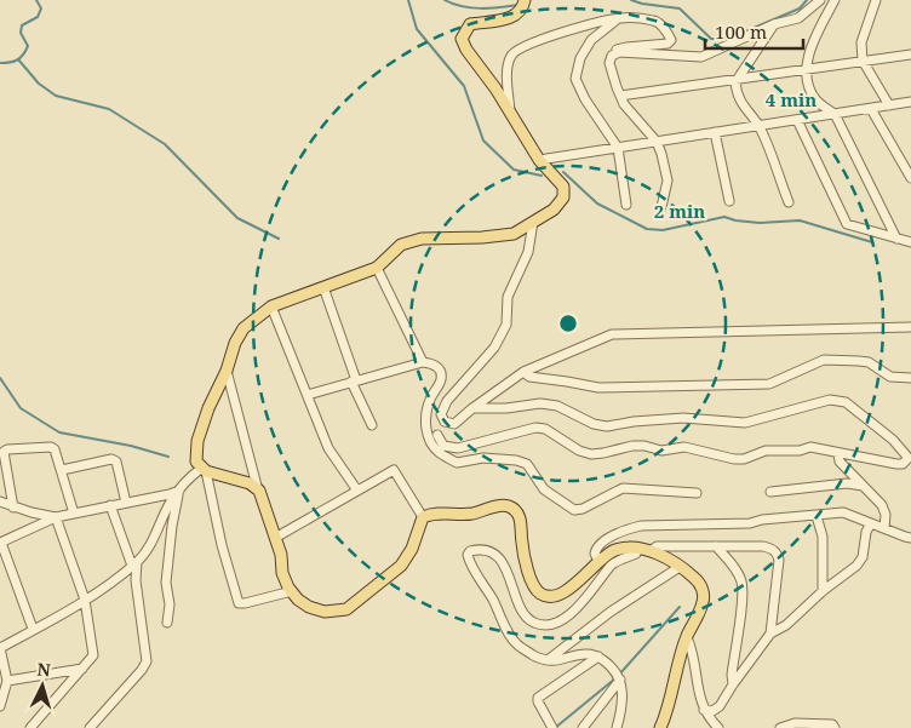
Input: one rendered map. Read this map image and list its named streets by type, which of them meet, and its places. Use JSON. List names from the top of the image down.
{
  "scale_bar": "100 m",
  "north": "top",
  "rings": ["4 min", "2 min"]
}
